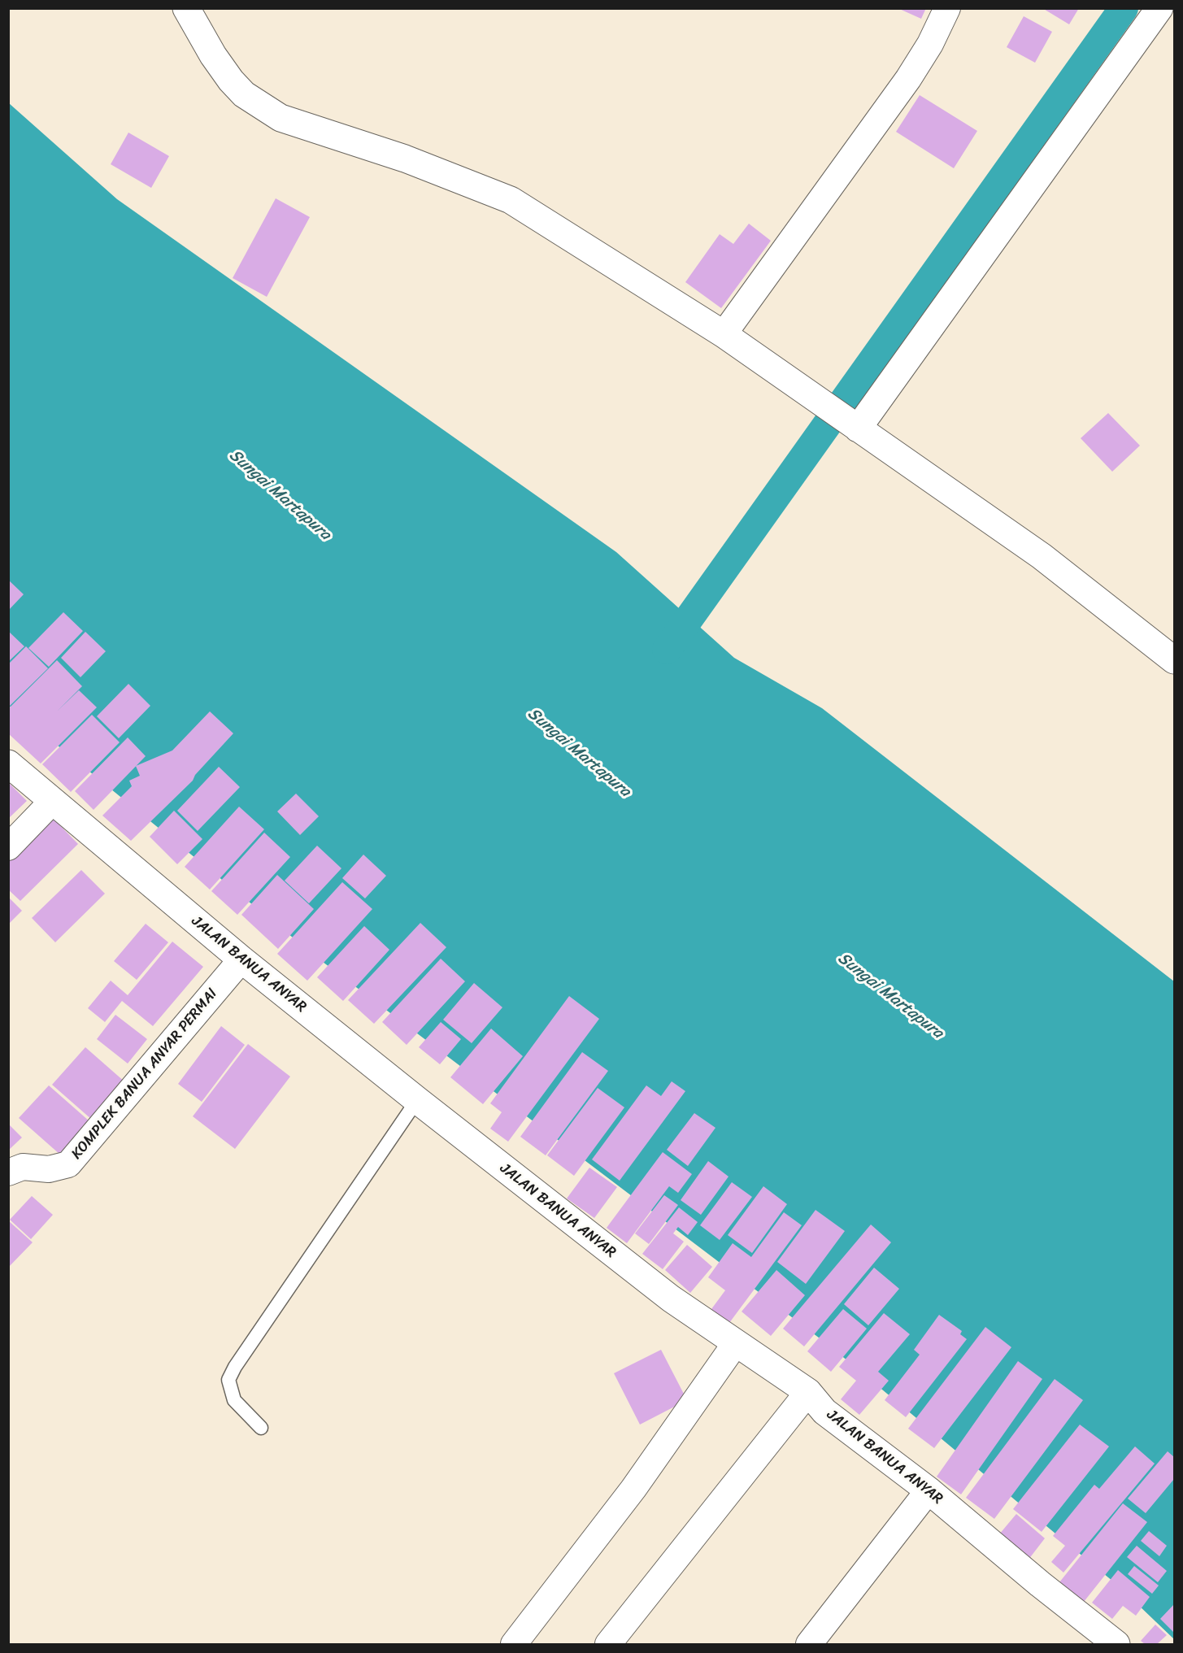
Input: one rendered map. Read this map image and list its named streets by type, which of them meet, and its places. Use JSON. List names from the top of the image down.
{
  "streets": {
    "street": ["JALAN BANUA ANYAR", "KOMPLEK BANUA ANYAR PERMAI"]
  },
  "crossings": [
    ["JALAN BANUA ANYAR", "KOMPLEK BANUA ANYAR PERMAI"]
  ],
  "water": ["Sungai Martapura"]
}
